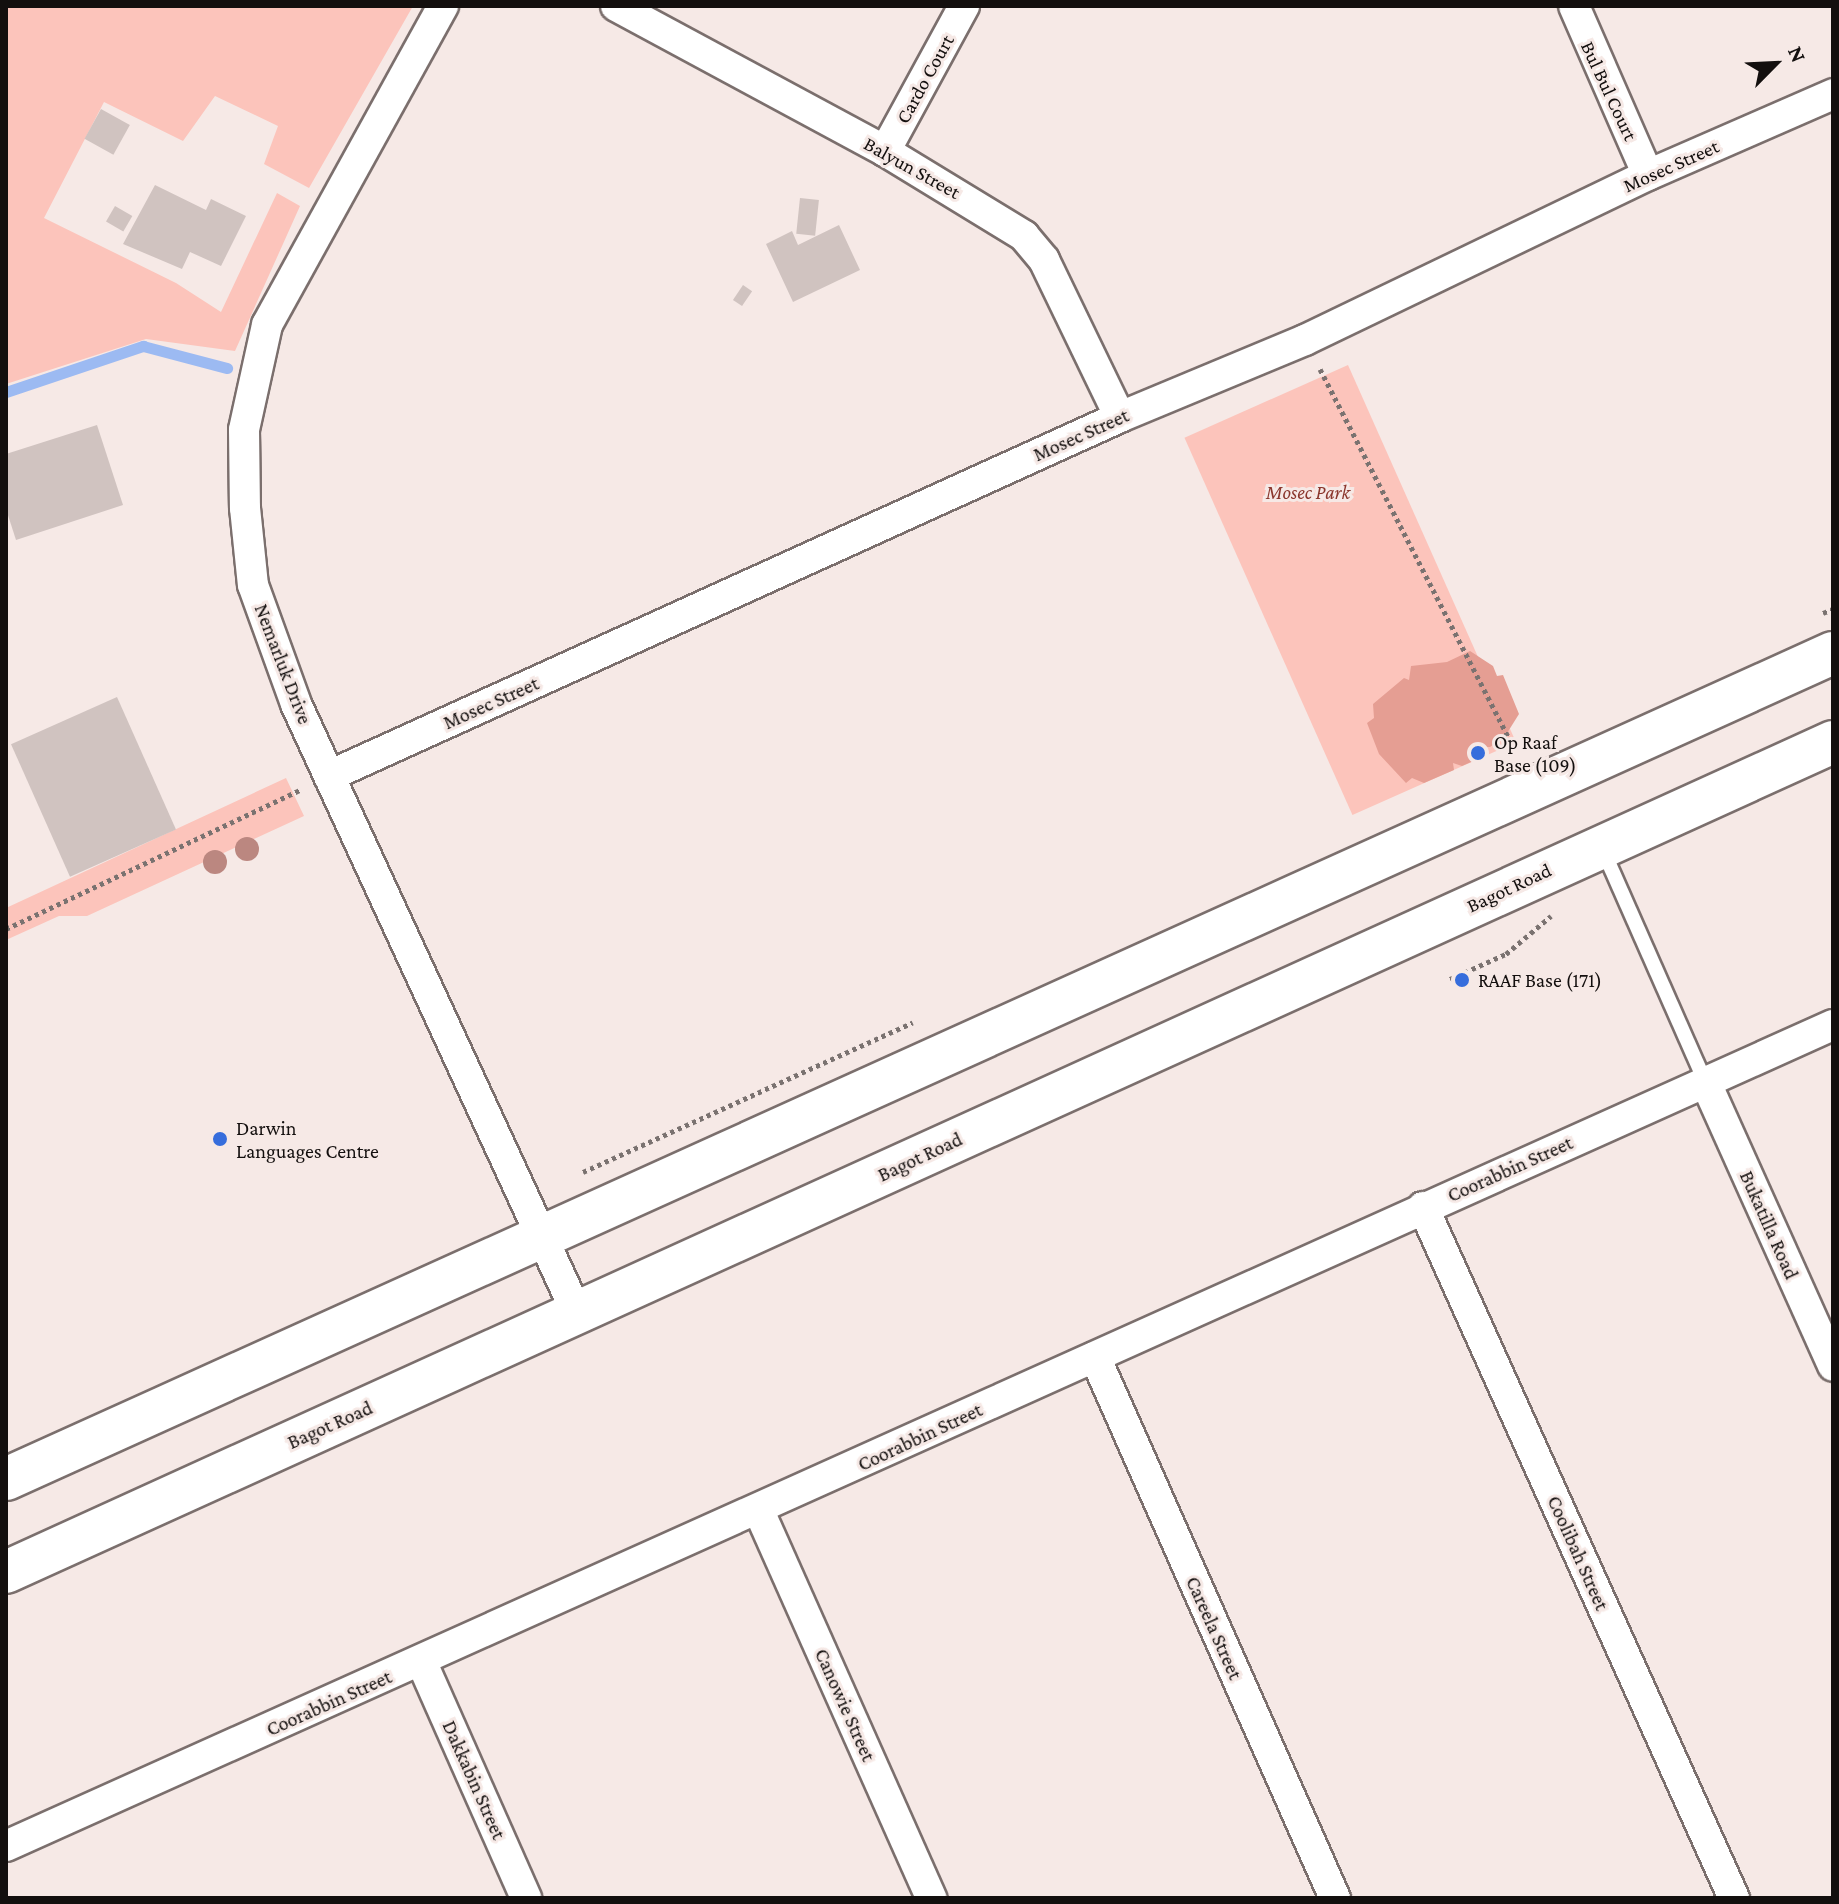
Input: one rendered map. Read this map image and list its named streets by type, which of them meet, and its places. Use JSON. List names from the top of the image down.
{
  "streets": {
    "main road": ["Bagot Road"],
    "street": [
      "Cardo Court",
      "Bul Bul Court",
      "Mosec Street",
      "Balyun Street",
      "Nemarluk Drive",
      "Coorabbin Street",
      "Bukatilla Road",
      "Coolibah Street",
      "Careela Street",
      "Canowie Street",
      "Dakkabin Street"
    ]
  },
  "crossings": [
    ["Cardo Court", "Balyun Street"],
    ["Bul Bul Court", "Mosec Street"],
    ["Mosec Street", "Balyun Street"],
    ["Mosec Street", "Nemarluk Drive"],
    ["Nemarluk Drive", "Bagot Road"],
    ["Coorabbin Street", "Bukatilla Road"],
    ["Coorabbin Street", "Coolibah Street"],
    ["Coorabbin Street", "Careela Street"],
    ["Coorabbin Street", "Canowie Street"],
    ["Coorabbin Street", "Dakkabin Street"]
  ],
  "parks": ["Mosec Park"],
  "places": ["Op Raaf Base (109)", "RAAF Base (171)", "Darwin Languages Centre"],
  "north": "top right"
}
